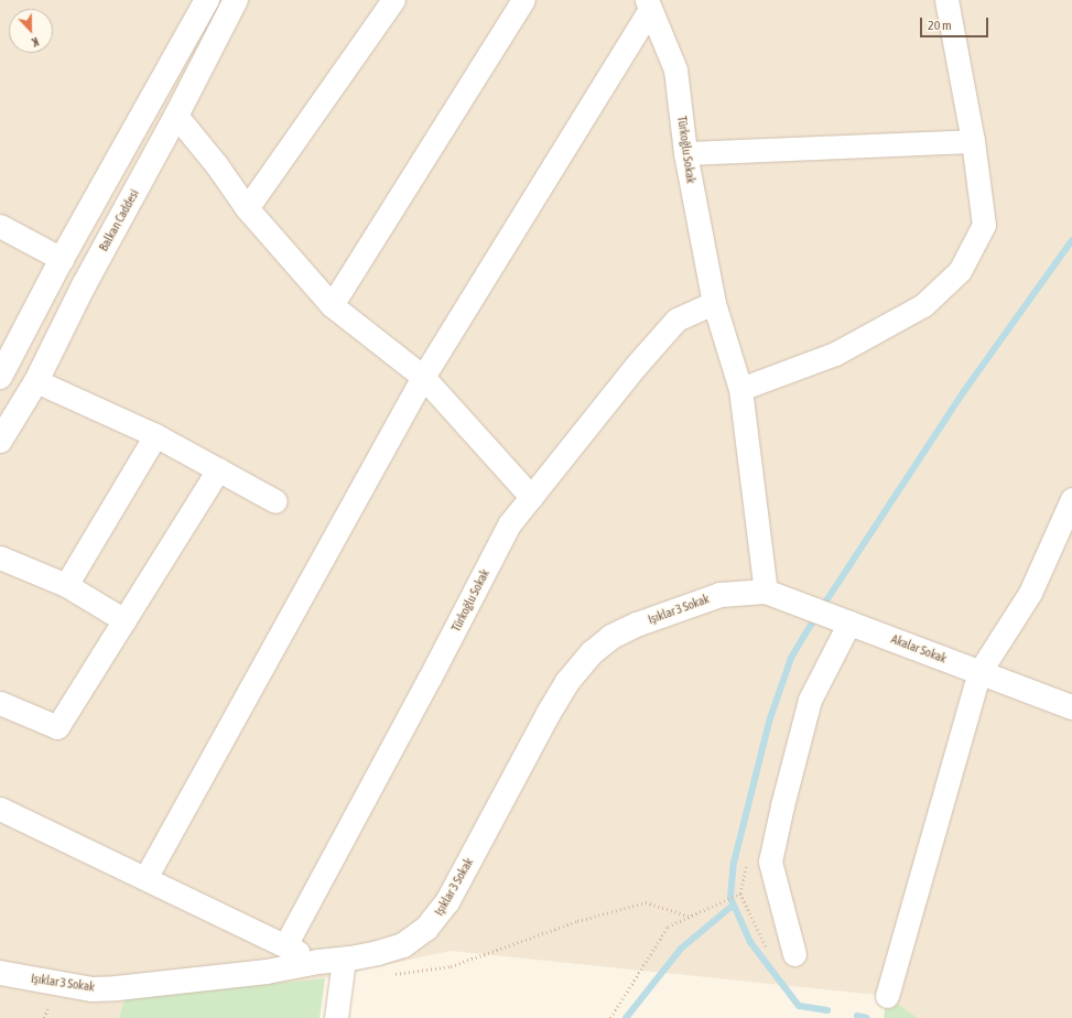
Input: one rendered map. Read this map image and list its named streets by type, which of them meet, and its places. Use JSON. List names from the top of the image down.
{
  "streets": {
    "street": [
      "Türkoğlu Sokak",
      "Balkan Caddesi",
      "Işıklar 3 Sokak",
      "Akalar Sokak"
    ]
  },
  "crossings": [
    ["Türkoğlu Sokak", "Işıklar 3 Sokak"],
    ["Türkoğlu Sokak", "Akalar Sokak"],
    ["Işıklar 3 Sokak", "Akalar Sokak"]
  ],
  "scale_bar": "20 m",
  "north": "bottom"
}
